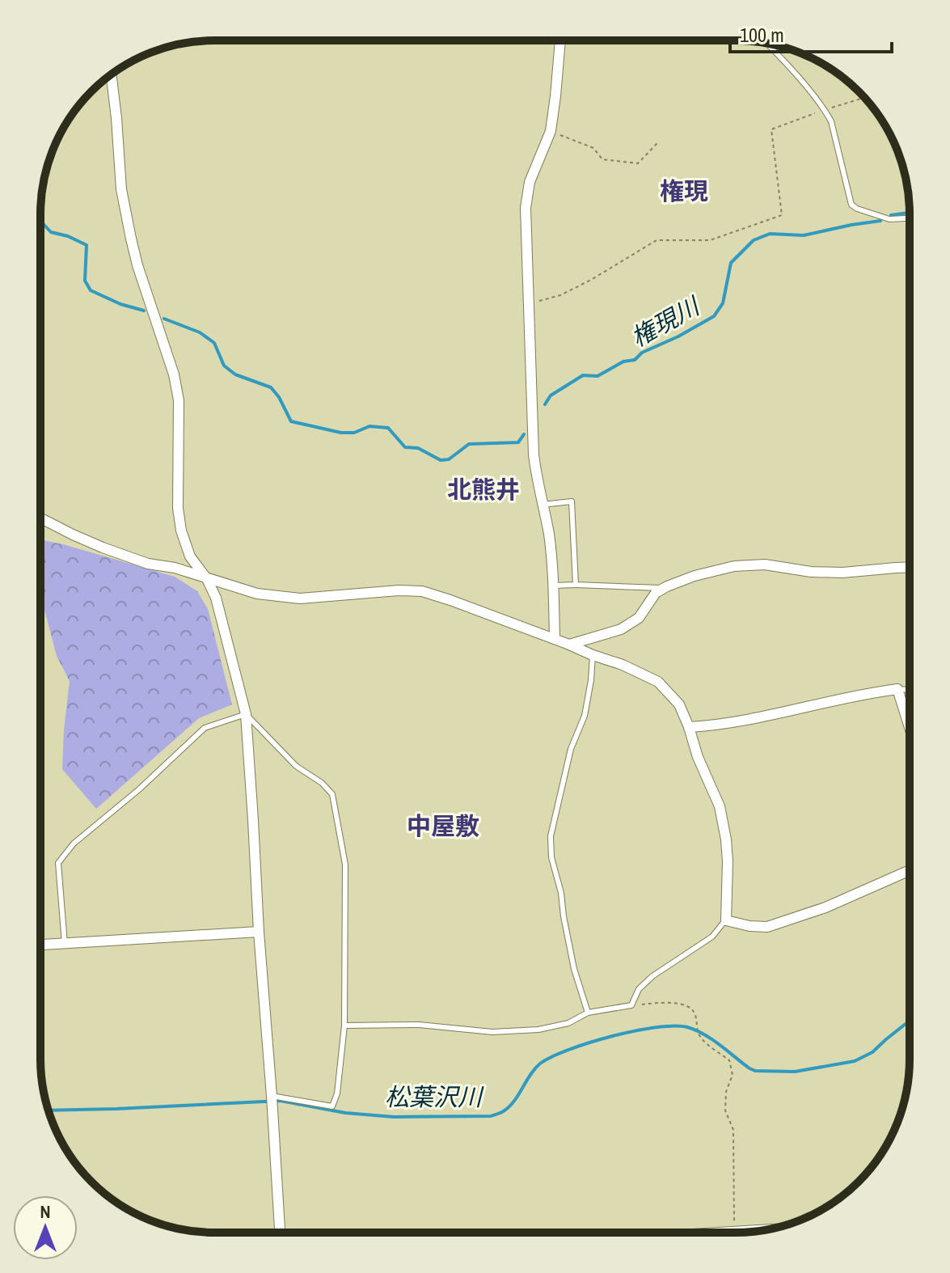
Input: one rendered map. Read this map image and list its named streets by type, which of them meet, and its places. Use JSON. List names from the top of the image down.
{
  "districts": ["権現", "北熊井", "中屋敷"],
  "water": ["権現川", "松葉沢川"],
  "scale_bar": "100 m",
  "north": "top"
}
